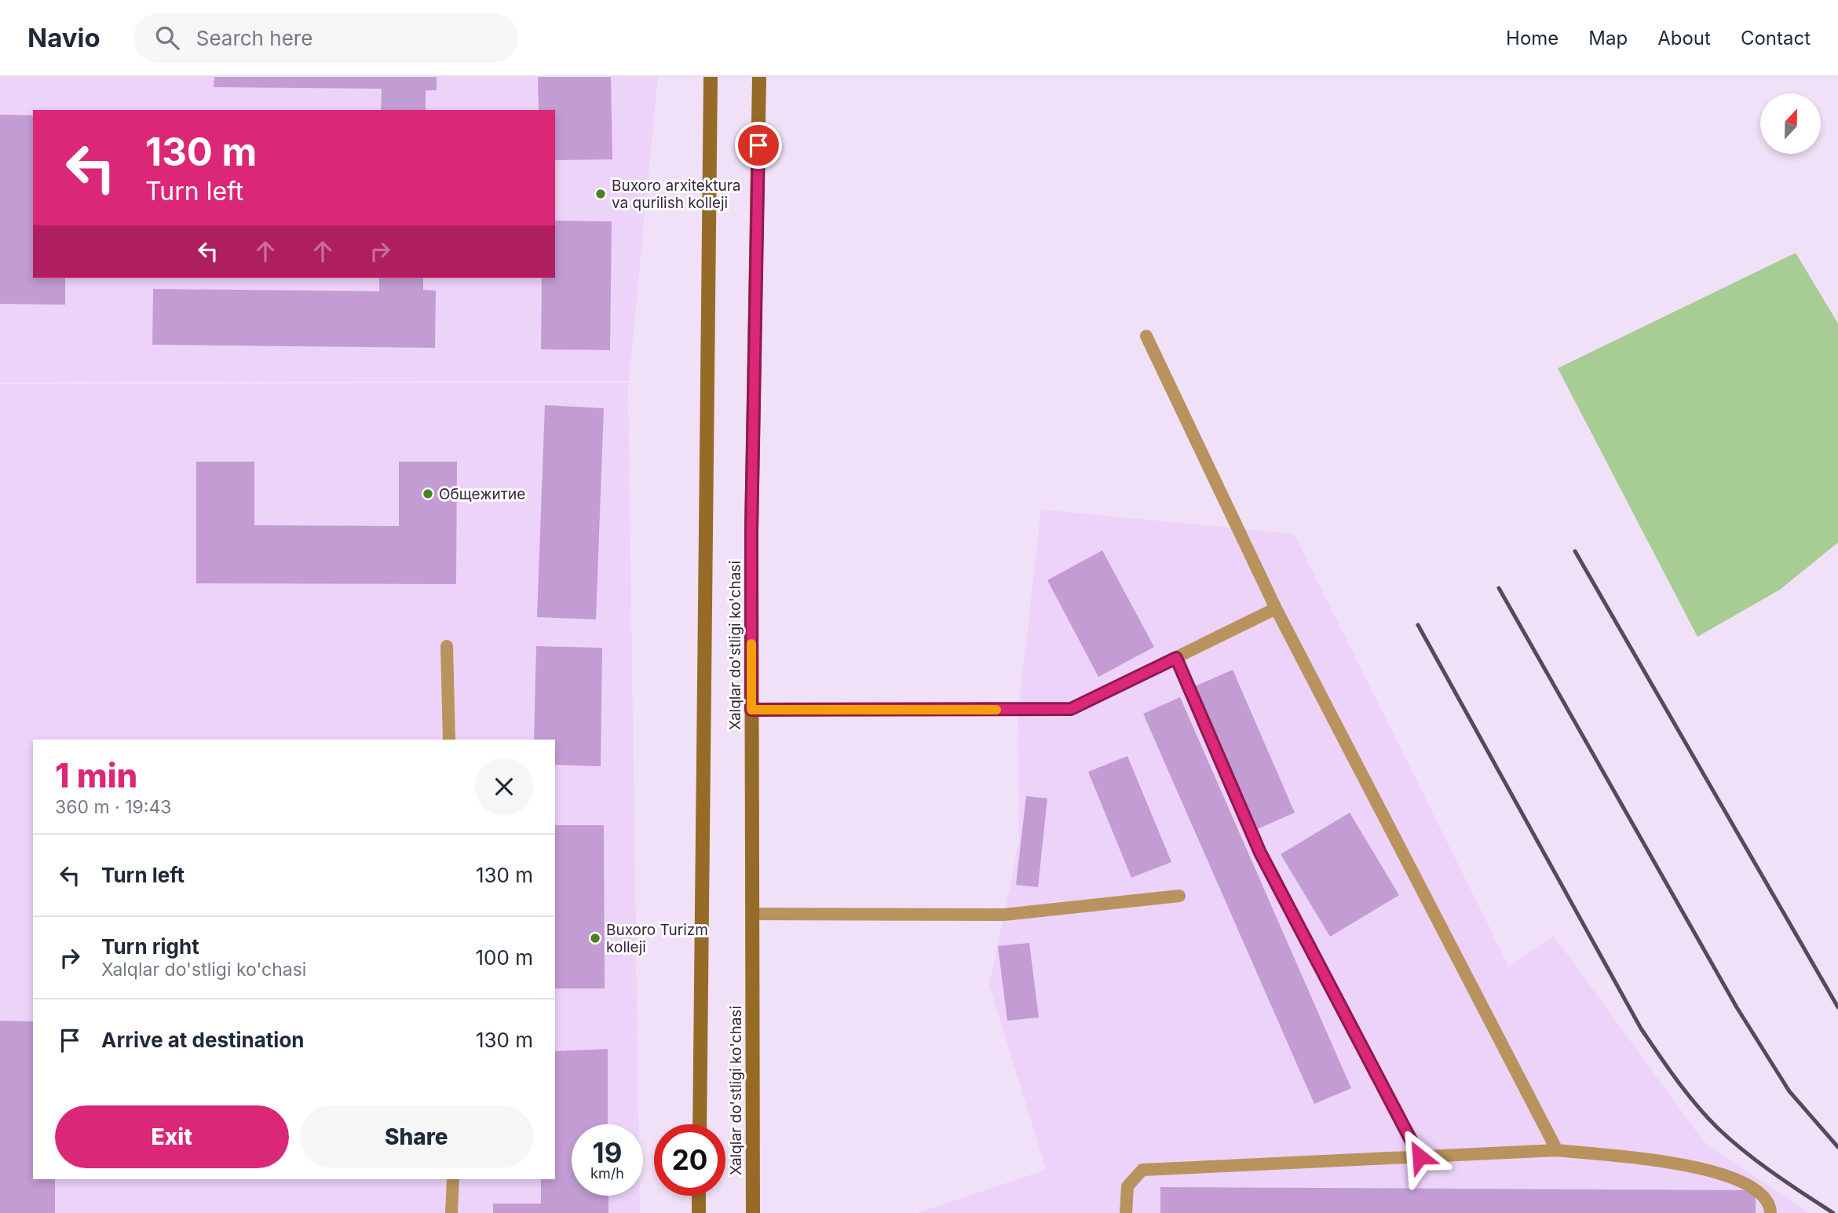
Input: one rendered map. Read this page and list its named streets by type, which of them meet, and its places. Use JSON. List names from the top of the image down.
{
  "streets": {
    "main road": ["Xalqlar do'stligi ko'chasi"]
  },
  "places": ["Buxoro arxitektura va qurilish kolleji", "Общежитие", "Buxoro Turizm kolleji"],
  "north": "top",
  "page": {
    "header": "Navio",
    "search": "Search here",
    "nav": [
      "Home",
      "Map",
      "About",
      "Contact"
    ],
    "turn": ["130 m", "Turn left"],
    "heading": ["1 min", "360 m · 19:43"],
    "list": [
      {
        "name": "Turn left",
        "value": "130 m"
      },
      {
        "name": "Turn right",
        "note": "Xalqlar do'stligi ko'chasi",
        "value": "100 m"
      },
      {
        "name": "Arrive at destination",
        "value": "130 m"
      }
    ],
    "buttons": ["Exit", "Share"],
    "speed": "19 km/h",
    "limit": "20"
  }
}
